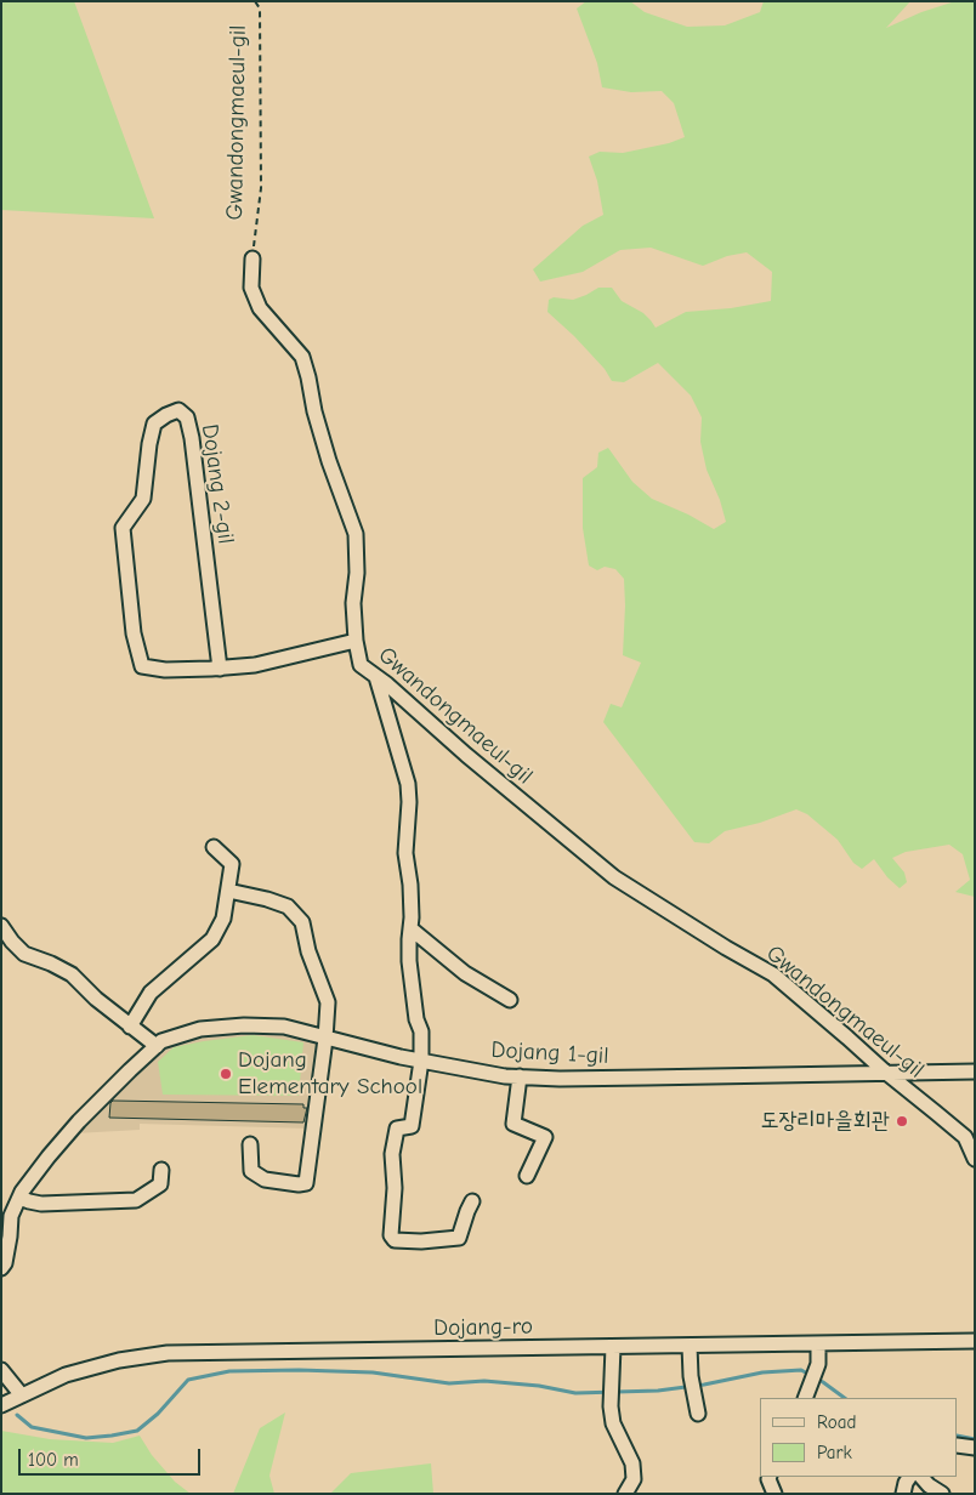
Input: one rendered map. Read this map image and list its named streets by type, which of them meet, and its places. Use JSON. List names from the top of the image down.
{
  "streets": {
    "street": [
      "Gwandongmaeul-gil",
      "Dojang 2-gil",
      "Dojang 1-gil",
      "Dojang-ro"
    ]
  },
  "crossings": [
    ["Gwandongmaeul-gil", "Dojang 2-gil"],
    ["Gwandongmaeul-gil", "Dojang 1-gil"]
  ],
  "places": ["Dojang Elementary School", "도장리마을회관"],
  "legend": ["Road", "Park"],
  "scale_bar": "100 m"
}
